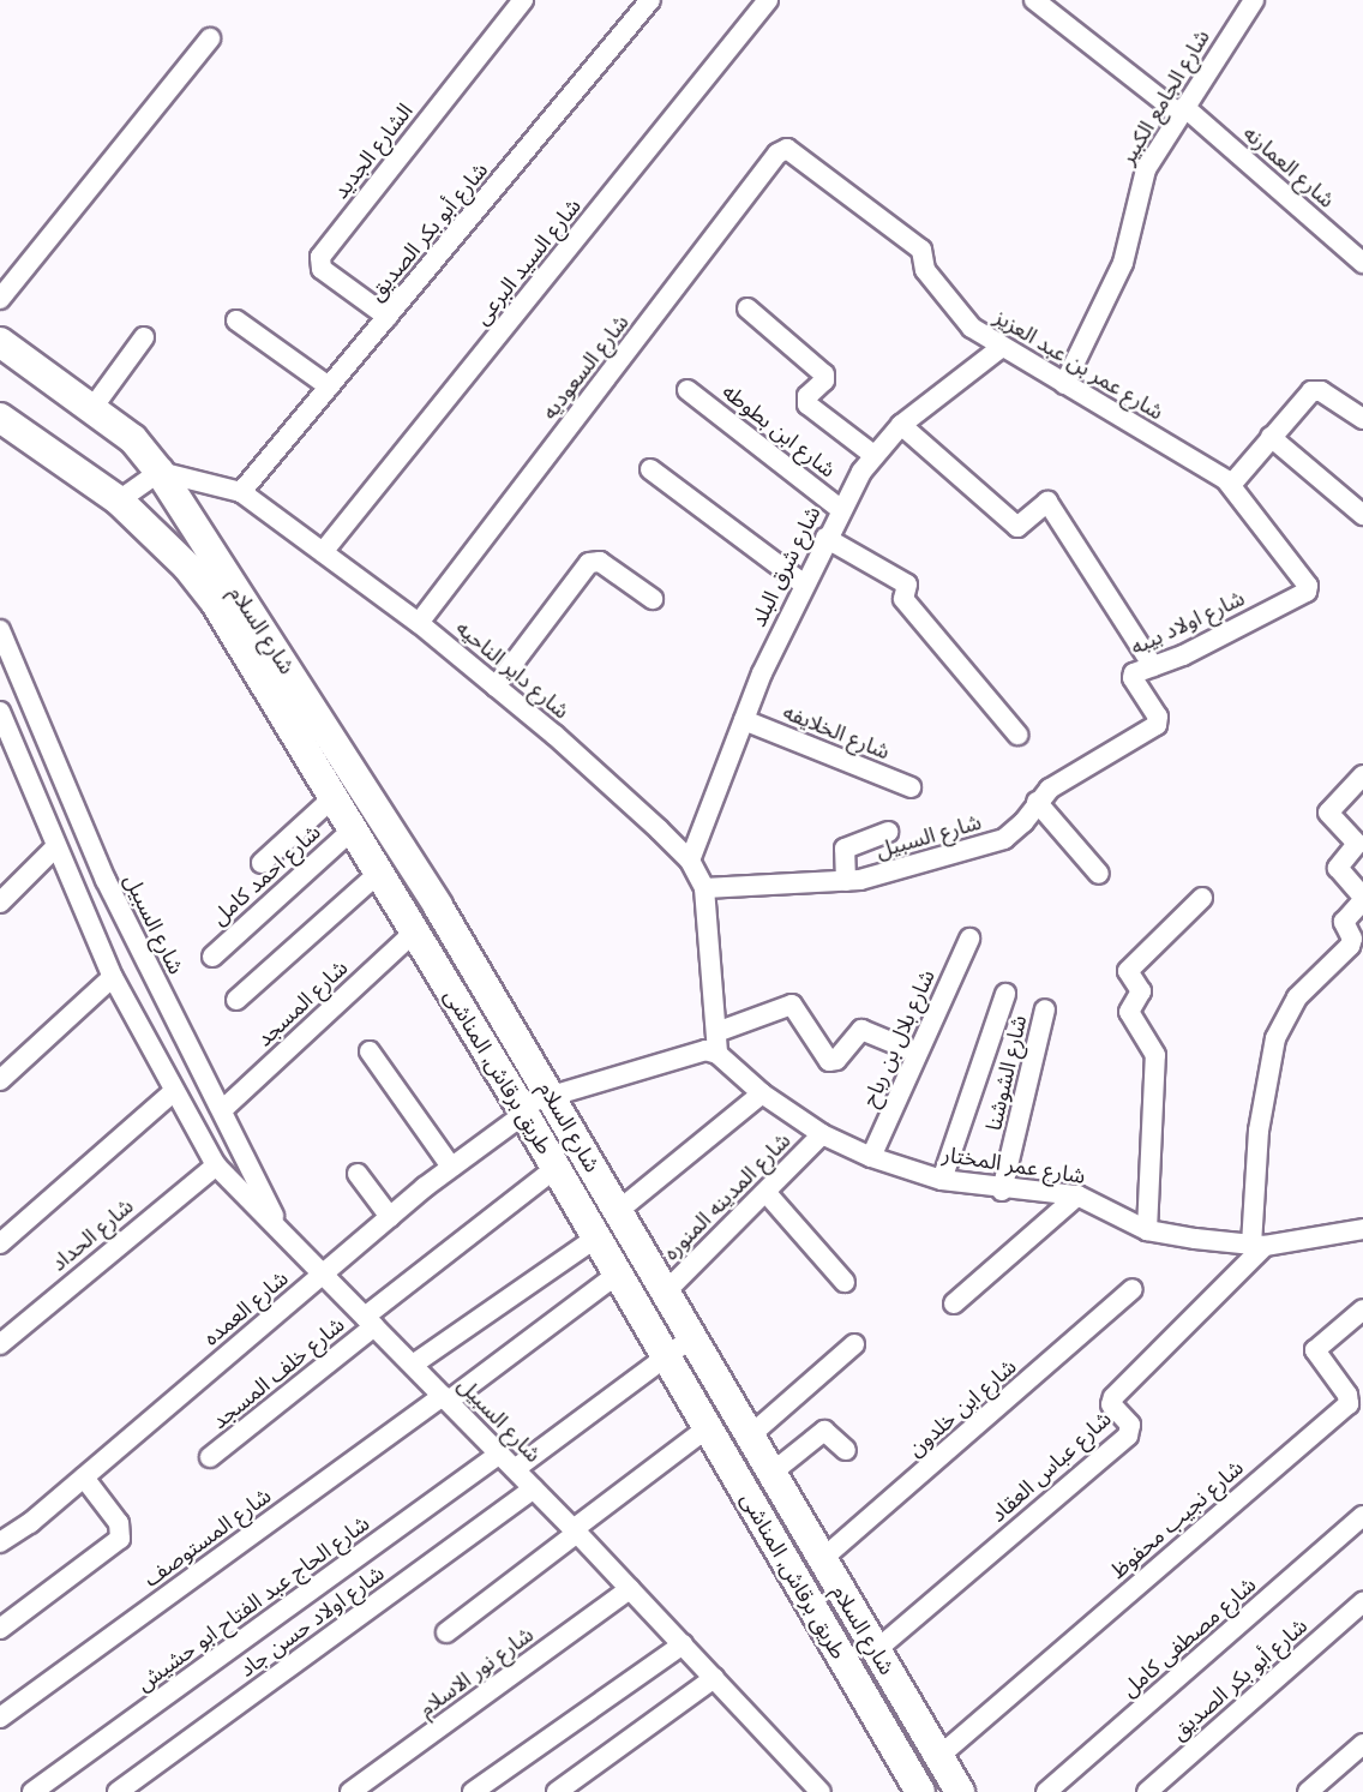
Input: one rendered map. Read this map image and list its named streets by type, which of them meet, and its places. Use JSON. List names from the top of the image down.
{
  "streets": {
    "street": [
      "شارع الجامع الكبير",
      "الشارع الجديد",
      "شارع العمارنه",
      "شارع أبو بكر الصديق",
      "شارع السيد البرعى",
      "شارع عمر بن عبد العزيز",
      "شارع السعوديه",
      "شارع ابن بطوطه",
      "شارع شرق البلد",
      "شارع اولاد بيبه",
      "شارع السلام",
      "شارع داير الناحيه",
      "شارع الخلايفه",
      "شارع السبيل",
      "شارع احمد كامل",
      "شارع المسجد",
      "شارع بلال بن رباح",
      "طريق برقاش, المناشى",
      "شارع الشوشنا",
      "شارع عمر المختار",
      "شارع المدينه المنوره",
      "شارع الحداد",
      "شارع العمده",
      "شارع خلف المسجد",
      "شارع ابن خلدون",
      "شارع عباس العقاد",
      "شارع نجيب محفوظ",
      "شارع المستوصف",
      "شارع الحاج عبد الفتاح ابو حشيش",
      "شارع اولاد حسن جاد",
      "شارع مصطفى كامل",
      "شارع نور الاسلام"
    ]
  },
  "crossings": [
    ["شارع الجامع الكبير", "شارع العمارنه"],
    ["شارع الجامع الكبير", "شارع عمر بن عبد العزيز"],
    ["الشارع الجديد", "شارع أبو بكر الصديق"],
    ["شارع أبو بكر الصديق", "شارع داير الناحيه"],
    ["شارع السيد البرعى", "شارع داير الناحيه"],
    ["شارع عمر بن عبد العزيز", "شارع السعوديه"],
    ["شارع عمر بن عبد العزيز", "شارع شرق البلد"],
    ["شارع عمر بن عبد العزيز", "شارع اولاد بيبه"],
    ["شارع السعوديه", "شارع داير الناحيه"],
    ["شارع ابن بطوطه", "شارع شرق البلد"],
    ["شارع شرق البلد", "شارع داير الناحيه"],
    ["شارع شرق البلد", "شارع الخلايفه"],
    ["شارع اولاد بيبه", "شارع السبيل"],
    ["شارع السلام", "شارع داير الناحيه"],
    ["شارع السلام", "شارع المدينه المنوره"],
    ["شارع السلام", "شارع ابن خلدون"],
    ["شارع السلام", "شارع عباس العقاد"],
    ["شارع السلام", "شارع نجيب محفوظ"],
    ["شارع داير الناحيه", "شارع السبيل"],
    ["شارع داير الناحيه", "شارع عمر المختار"],
    ["شارع السبيل", "شارع المسجد"],
    ["شارع السبيل", "شارع الحداد"],
    ["شارع السبيل", "شارع العمده"],
    ["شارع السبيل", "شارع خلف المسجد"],
    ["شارع السبيل", "شارع المستوصف"],
    ["شارع السبيل", "شارع الحاج عبد الفتاح ابو حشيش"],
    ["شارع السبيل", "شارع اولاد حسن جاد"],
    ["شارع السبيل", "شارع نور الاسلام"],
    ["شارع احمد كامل", "طريق برقاش, المناشى"],
    ["شارع المسجد", "طريق برقاش, المناشى"],
    ["شارع بلال بن رباح", "شارع عمر المختار"],
    ["طريق برقاش, المناشى", "شارع العمده"],
    ["طريق برقاش, المناشى", "شارع خلف المسجد"],
    ["طريق برقاش, المناشى", "شارع المستوصف"],
    ["شارع الشوشنا", "شارع عمر المختار"],
    ["شارع عمر المختار", "شارع المدينه المنوره"],
    ["شارع عمر المختار", "شارع عباس العقاد"]
  ]
}
